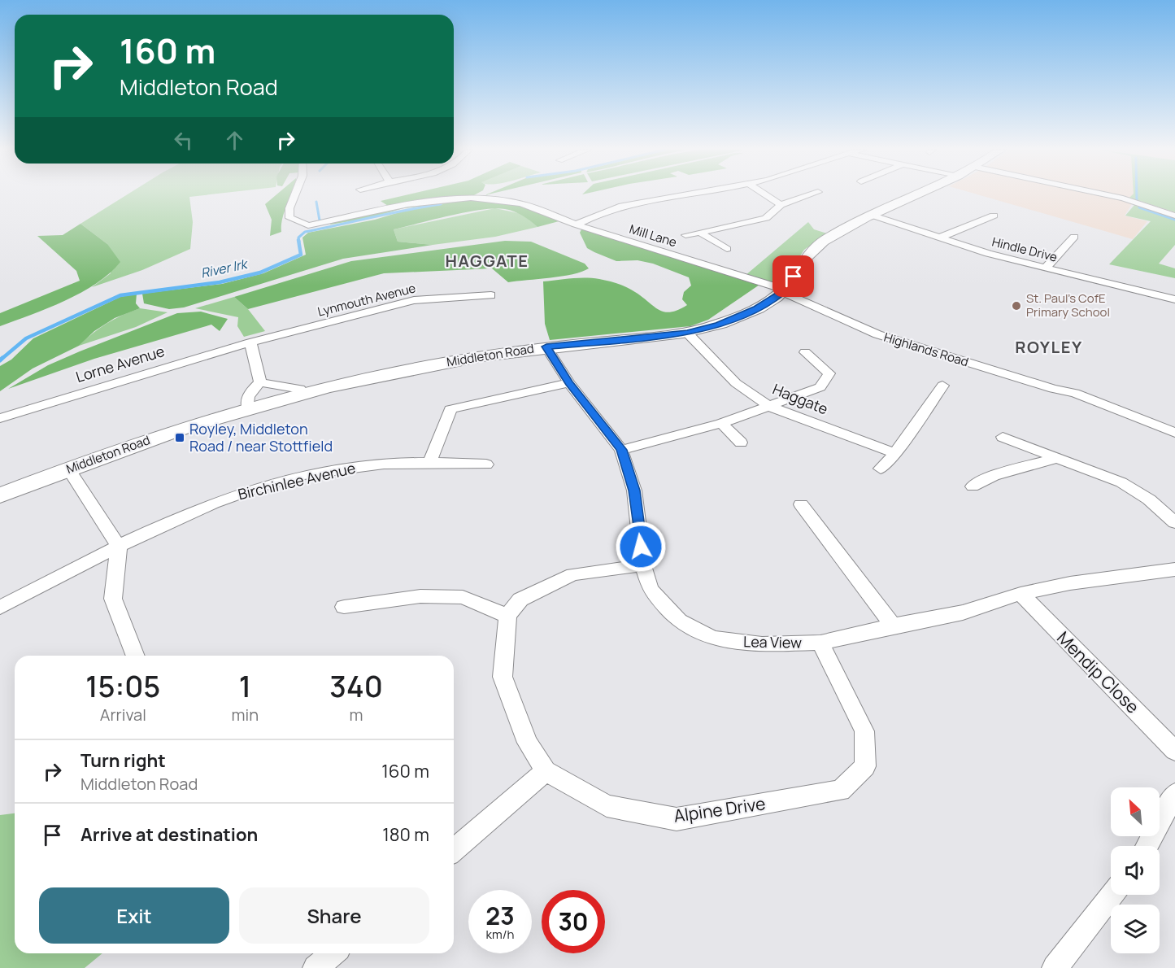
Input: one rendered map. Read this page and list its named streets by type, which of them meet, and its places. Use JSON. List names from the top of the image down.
{
  "streets": {
    "main road": ["Middleton Road"],
    "street": [
      "Mill Lane",
      "Hindle Drive",
      "Lynmouth Avenue",
      "Highlands Road",
      "Lorne Avenue",
      "Haggate",
      "Birchinlee Avenue",
      "Lea View",
      "Mendip Close",
      "Alpine Drive"
    ]
  },
  "crossings": [
    ["Mill Lane", "Highlands Road"],
    ["Mill Lane", "Middleton Road"],
    ["Hindle Drive", "Middleton Road"],
    ["Lynmouth Avenue", "Lorne Avenue"],
    ["Highlands Road", "Middleton Road"],
    ["Middleton Road", "Haggate"],
    ["Middleton Road", "Lea View"],
    ["Lea View", "Mendip Close"],
    ["Lea View", "Alpine Drive"]
  ],
  "districts": ["HAGGATE", "ROYLEY"],
  "water": ["River Irk"],
  "places": {
    "other": ["St. Paul's CofE Primary School"],
    "transit": ["Royley, Middleton Road / near Stottfield"]
  },
  "north": "top left",
  "page": {
    "turn": ["160 m", "Middleton Road"],
    "eta": [
      "15:05",
      "Arrival",
      "1",
      "min",
      "340",
      "m"
    ],
    "list": [
      {
        "name": "Turn right",
        "note": "Middleton Road",
        "value": "160 m"
      },
      {
        "name": "Arrive at destination",
        "value": "180 m"
      }
    ],
    "buttons": ["Exit", "Share"],
    "speed": "23 km/h",
    "limit": "30"
  }
}
